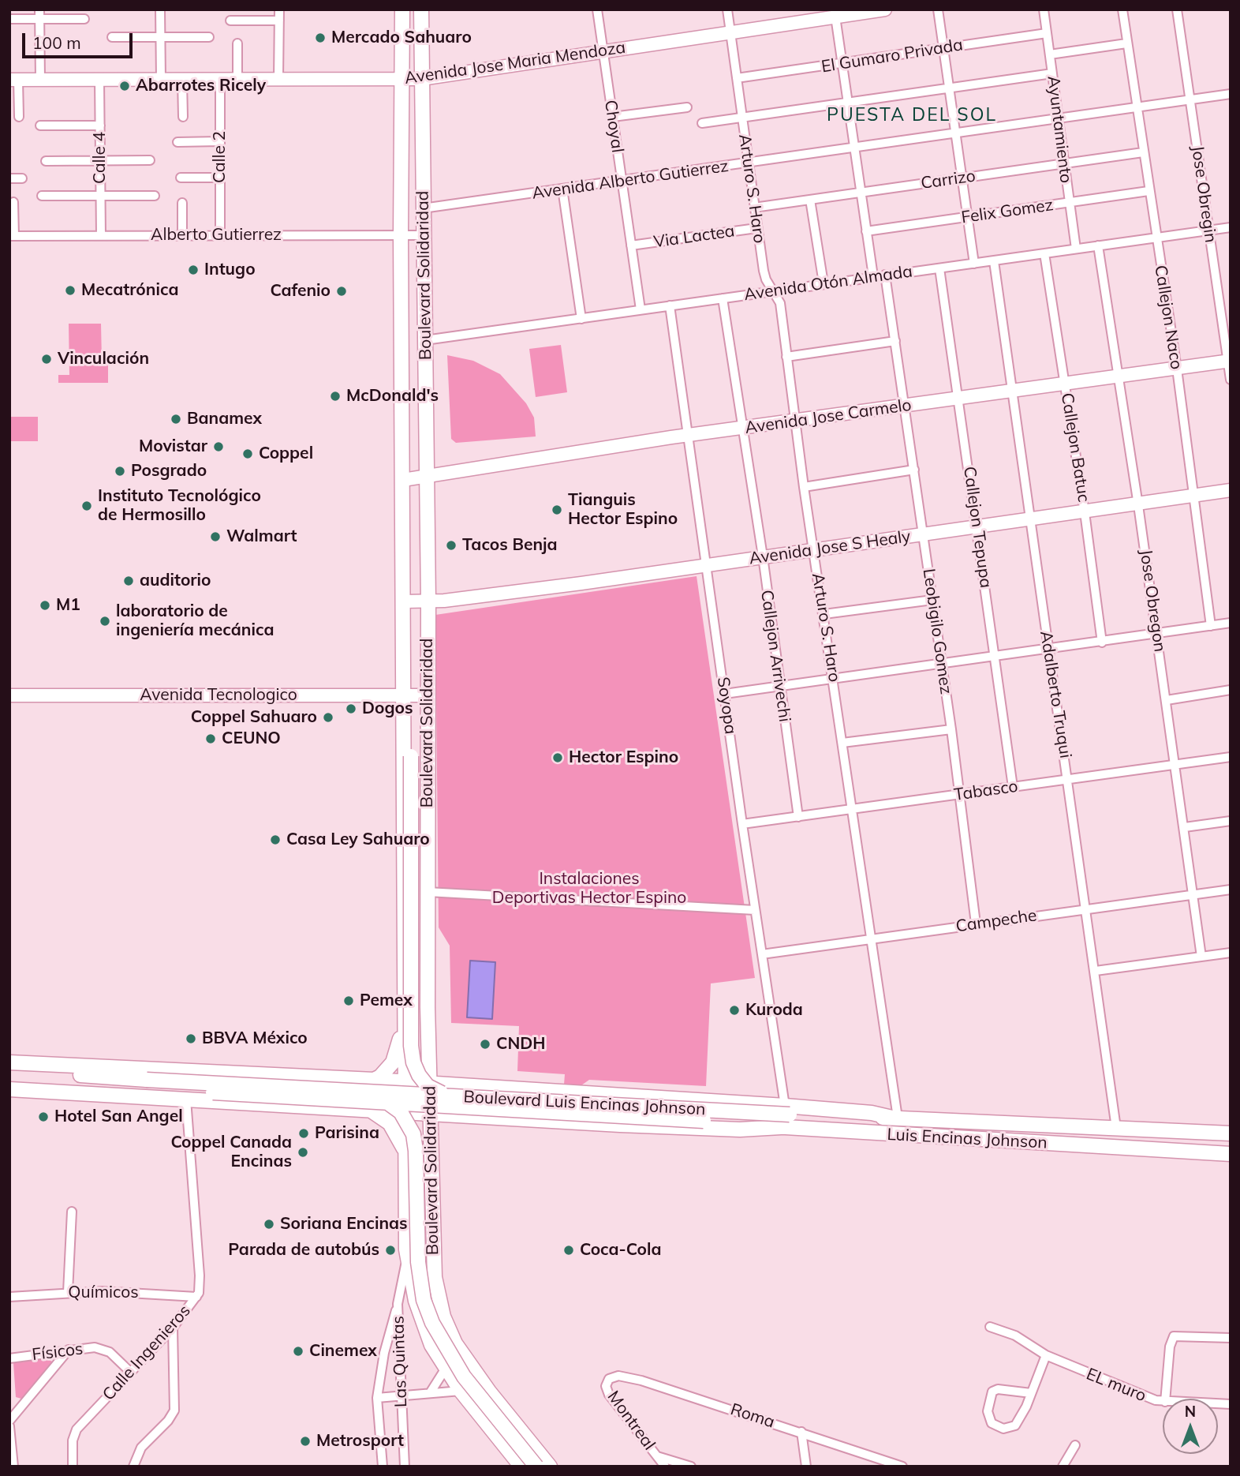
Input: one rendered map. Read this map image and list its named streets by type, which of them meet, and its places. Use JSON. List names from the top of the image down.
{
  "streets": {
    "main road": ["Boulevard Solidaridad", "Boulevard Luis Encinas Johnson", "Luis Encinas Johnson"],
    "street": [
      "El Gumaro Privada",
      "Avenida Jose Maria Mendoza",
      "Choyal",
      "Ayuntamiento",
      "Calle 2",
      "Calle 4",
      "Avenida Alberto Gutierrez",
      "Carrizo",
      "Arturo S. Haro",
      "Jose Obregin",
      "Felix Gomez",
      "Alberto Gutierrez",
      "Via Lactea",
      "Avenida Otón Almada",
      "Callejon Naco",
      "Avenida Jose Carmelo",
      "Callejon Batuc",
      "Callejon Tepupa",
      "Avenida Jose S Healy",
      "Jose Obregon",
      "Leobigilo Gomez",
      "Callejon Arrivechi",
      "Adalberto Truqui",
      "Avenida Tecnologico",
      "Soyopa",
      "Tabasco",
      "Campeche",
      "Químicos",
      "Físicos",
      "Calle Ingenieros",
      "Las Quintas",
      "EL muro",
      "Roma",
      "Montreal"
    ]
  },
  "crossings": [
    ["El Gumaro Privada", "Ayuntamiento"],
    ["El Gumaro Privada", "Arturo S. Haro"],
    ["Avenida Jose Maria Mendoza", "Choyal"],
    ["Avenida Jose Maria Mendoza", "Calle 2"],
    ["Avenida Jose Maria Mendoza", "Calle 4"],
    ["Avenida Jose Maria Mendoza", "Arturo S. Haro"],
    ["Avenida Jose Maria Mendoza", "Boulevard Solidaridad"],
    ["Choyal", "Avenida Alberto Gutierrez"],
    ["Choyal", "Via Lactea"],
    ["Choyal", "Avenida Otón Almada"],
    ["Ayuntamiento", "Avenida Alberto Gutierrez"],
    ["Ayuntamiento", "Carrizo"],
    ["Ayuntamiento", "Felix Gomez"],
    ["Ayuntamiento", "Avenida Otón Almada"],
    ["Calle 2", "Alberto Gutierrez"],
    ["Calle 4", "Alberto Gutierrez"],
    ["Avenida Alberto Gutierrez", "Arturo S. Haro"],
    ["Avenida Alberto Gutierrez", "Jose Obregin"],
    ["Avenida Alberto Gutierrez", "Boulevard Solidaridad"],
    ["Avenida Alberto Gutierrez", "Callejon Naco"],
    ["Carrizo", "Arturo S. Haro"],
    ["Carrizo", "Callejon Naco"],
    ["Arturo S. Haro", "Via Lactea"],
    ["Arturo S. Haro", "Avenida Otón Almada"],
    ["Arturo S. Haro", "Avenida Jose Carmelo"],
    ["Arturo S. Haro", "Avenida Jose S Healy"],
    ["Arturo S. Haro", "Tabasco"],
    ["Arturo S. Haro", "Campeche"],
    ["Arturo S. Haro", "Luis Encinas Johnson"],
    ["Jose Obregin", "Avenida Otón Almada"],
    ["Jose Obregin", "Avenida Jose Carmelo"],
    ["Felix Gomez", "Callejon Naco"],
    ["Alberto Gutierrez", "Boulevard Solidaridad"],
    ["Boulevard Solidaridad", "Avenida Otón Almada"],
    ["Boulevard Solidaridad", "Avenida Jose Carmelo"],
    ["Boulevard Solidaridad", "Avenida Jose S Healy"],
    ["Boulevard Solidaridad", "Avenida Tecnologico"],
    ["Boulevard Solidaridad", "Las Quintas"],
    ["Avenida Otón Almada", "Callejon Naco"],
    ["Avenida Otón Almada", "Callejon Batuc"],
    ["Avenida Otón Almada", "Callejon Tepupa"],
    ["Avenida Otón Almada", "Jose Obregon"],
    ["Avenida Otón Almada", "Leobigilo Gomez"],
    ["Avenida Otón Almada", "Callejon Arrivechi"],
    ["Avenida Otón Almada", "Adalberto Truqui"],
    ["Avenida Otón Almada", "Soyopa"],
    ["Callejon Naco", "Avenida Jose Carmelo"],
    ["Callejon Naco", "Avenida Jose S Healy"],
    ["Avenida Jose Carmelo", "Callejon Batuc"],
    ["Avenida Jose Carmelo", "Callejon Tepupa"],
    ["Avenida Jose Carmelo", "Jose Obregon"],
    ["Avenida Jose Carmelo", "Leobigilo Gomez"],
    ["Avenida Jose Carmelo", "Callejon Arrivechi"],
    ["Avenida Jose Carmelo", "Adalberto Truqui"],
    ["Avenida Jose Carmelo", "Soyopa"],
    ["Callejon Batuc", "Avenida Jose S Healy"],
    ["Callejon Tepupa", "Avenida Jose S Healy"],
    ["Callejon Tepupa", "Tabasco"],
    ["Avenida Jose S Healy", "Jose Obregon"],
    ["Avenida Jose S Healy", "Leobigilo Gomez"],
    ["Avenida Jose S Healy", "Callejon Arrivechi"],
    ["Avenida Jose S Healy", "Adalberto Truqui"],
    ["Avenida Jose S Healy", "Soyopa"],
    ["Jose Obregon", "Tabasco"],
    ["Jose Obregon", "Campeche"],
    ["Leobigilo Gomez", "Tabasco"],
    ["Leobigilo Gomez", "Campeche"],
    ["Callejon Arrivechi", "Tabasco"],
    ["Adalberto Truqui", "Tabasco"],
    ["Adalberto Truqui", "Campeche"],
    ["Adalberto Truqui", "Luis Encinas Johnson"],
    ["Soyopa", "Tabasco"],
    ["Soyopa", "Campeche"],
    ["Soyopa", "Boulevard Luis Encinas Johnson"],
    ["Soyopa", "Luis Encinas Johnson"],
    ["Boulevard Luis Encinas Johnson", "Luis Encinas Johnson"],
    ["Químicos", "Calle Ingenieros"],
    ["Físicos", "Calle Ingenieros"],
    ["Roma", "Montreal"]
  ],
  "districts": ["PUESTA DEL SOL"],
  "parks": ["Instalaciones Deportivas Hector Espino"],
  "places": [
    "Mercado Sahuaro",
    "Abarrotes Ricely",
    "Intugo",
    "Mecatrónica",
    "Cafenio",
    "Vinculación",
    "McDonald's",
    "Banamex",
    "Movistar",
    "Coppel",
    "Posgrado",
    "Instituto Tecnológico de Hermosillo",
    "Tianguis Hector Espino",
    "Walmart",
    "Tacos Benja",
    "auditorio",
    "M1",
    "laboratorio de ingeniería mecánica",
    "Dogos",
    "Coppel Sahuaro",
    "CEUNO",
    "Hector Espino",
    "Casa Ley Sahuaro",
    "Pemex",
    "Kuroda",
    "BBVA México",
    "CNDH",
    "Hotel San Angel",
    "Parisina",
    "Coppel Canada Encinas",
    "Soriana Encinas",
    "Parada de autobús",
    "Coca-Cola",
    "Cinemex",
    "Metrosport"
  ],
  "scale_bar": "100 m",
  "north": "top"
}
